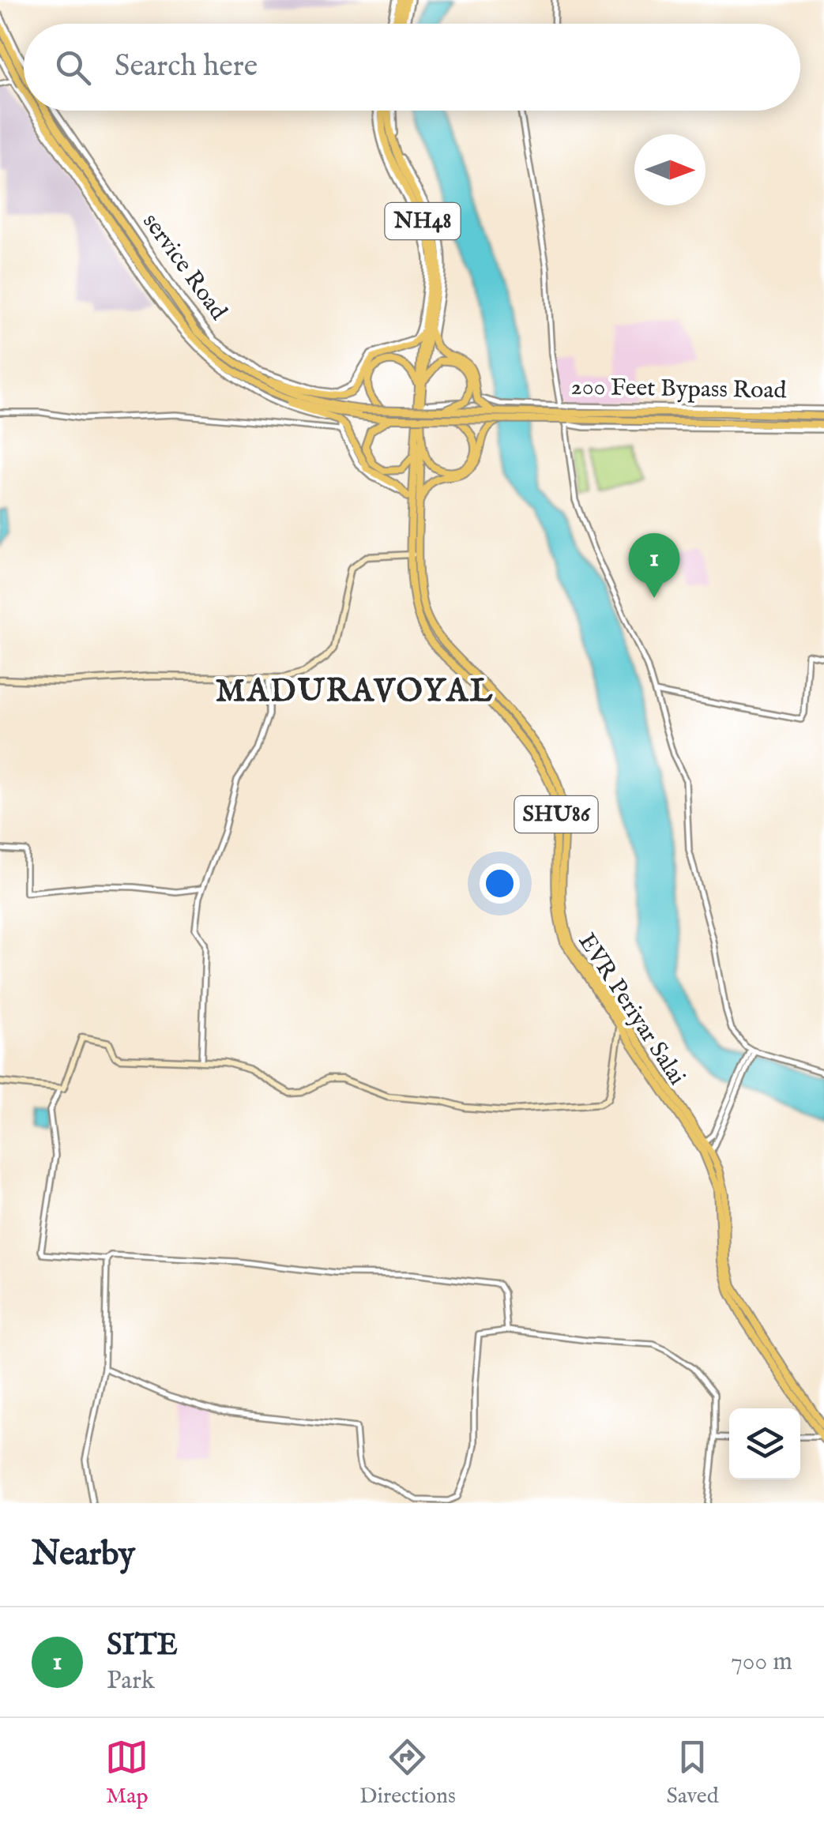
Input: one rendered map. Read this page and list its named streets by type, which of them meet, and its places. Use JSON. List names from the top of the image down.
{
  "streets": {
    "main road": ["NH48", "SHU86", "EVR Periyar Salai"],
    "street": ["service Road", "200 Feet Bypass Road"]
  },
  "crossings": [
    ["NH48", "service Road"],
    ["NH48", "SHU86"],
    ["200 Feet Bypass Road", "SHU86"],
    ["SHU86", "EVR Periyar Salai"]
  ],
  "districts": ["MADURAVOYAL"],
  "north": "right",
  "page": {
    "search": "Search here",
    "pins": "1",
    "heading": "Nearby",
    "list": [
      {
        "mark": "1",
        "name": "SITE",
        "note": "Park",
        "value": "700 m"
      }
    ],
    "nav": ["Map", "Directions", "Saved"]
  }
}
